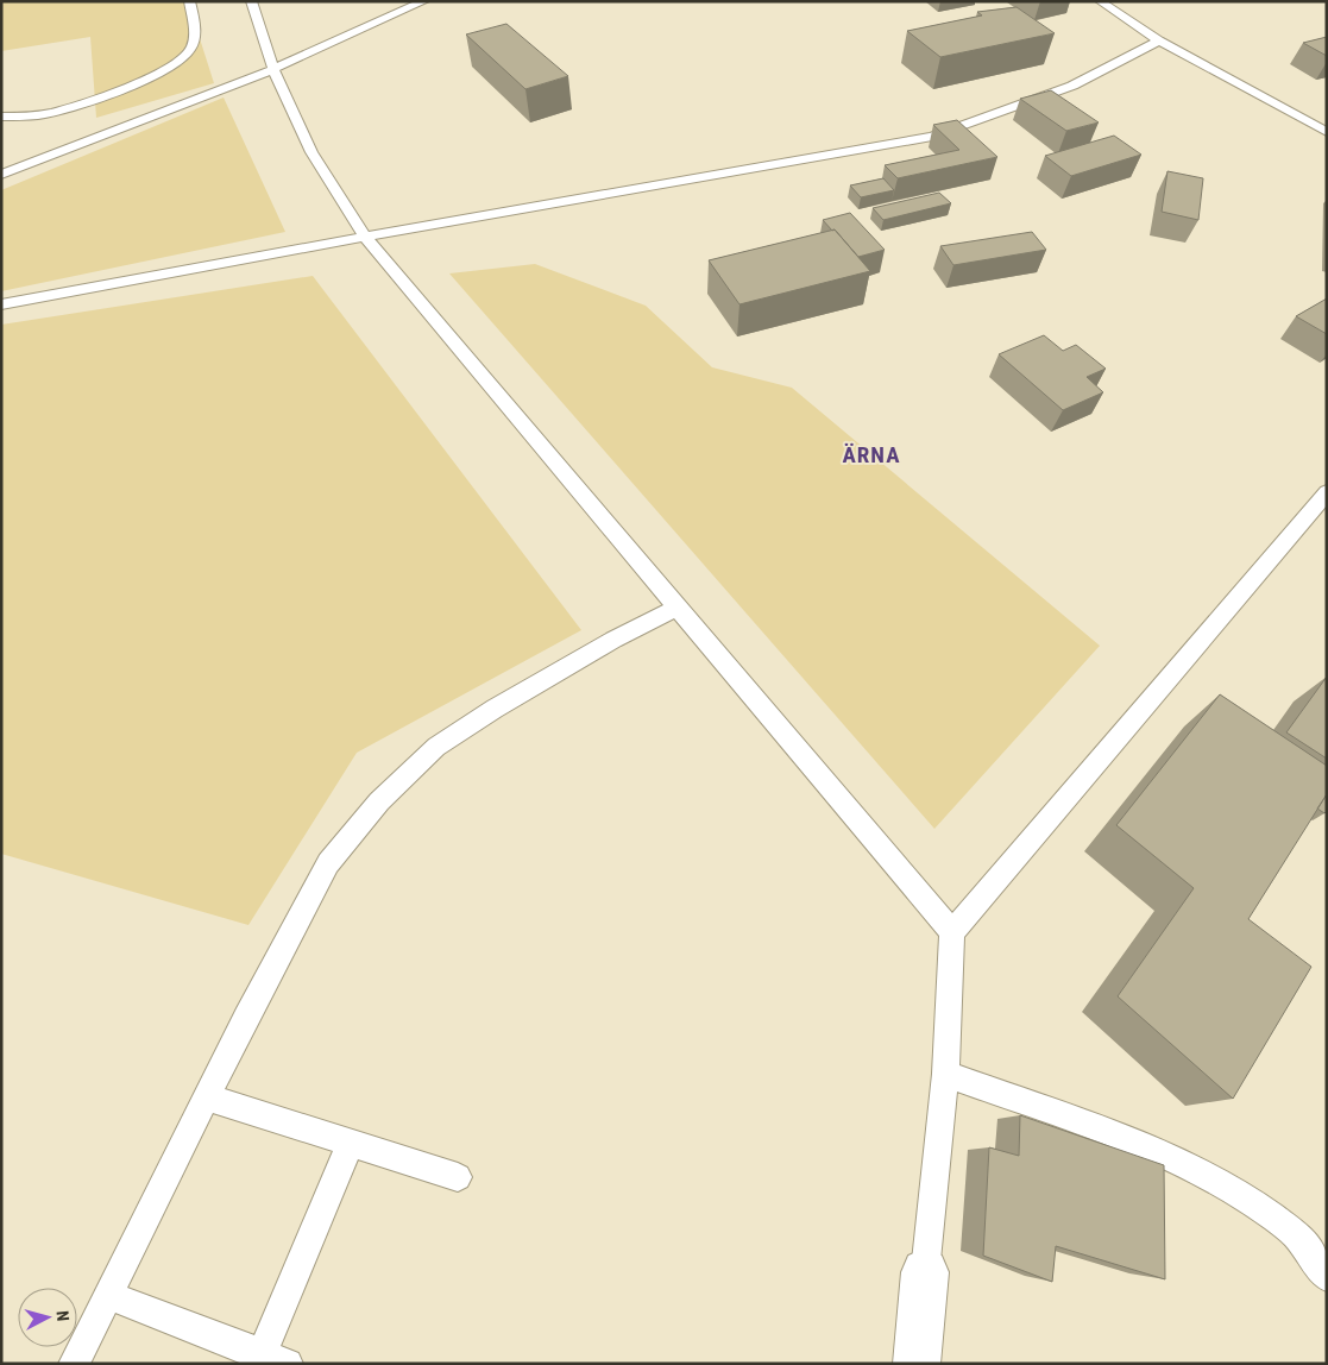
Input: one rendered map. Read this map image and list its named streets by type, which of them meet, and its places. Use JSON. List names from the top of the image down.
{
  "districts": ["ÄRNA"],
  "north": "right"
}
